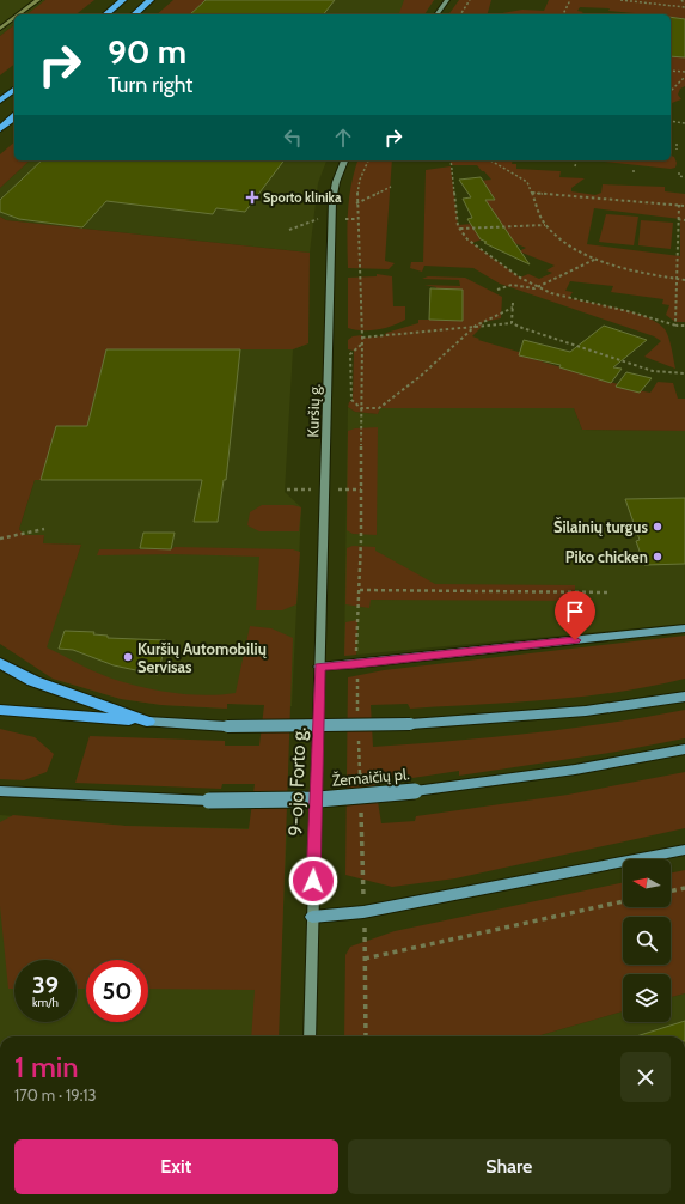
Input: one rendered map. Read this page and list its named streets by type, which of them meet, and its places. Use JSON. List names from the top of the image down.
{
  "streets": {
    "main road": ["Kuršių g.", "Žemaičių pl.", "9-ojo Forto g."]
  },
  "crossings": [
    ["Kuršių g.", "9-ojo Forto g."]
  ],
  "places": {
    "health": ["Sporto klinika"],
    "other": ["Šilainių turgus", "Piko chicken", "Kuršių Automobilių Servisas"]
  },
  "north": "left",
  "page": {
    "turn": ["90 m", "Turn right"],
    "speed": "39 km/h",
    "limit": "50",
    "heading": ["1 min", "170 m · 19:13"],
    "buttons": ["Exit", "Share"]
  }
}
